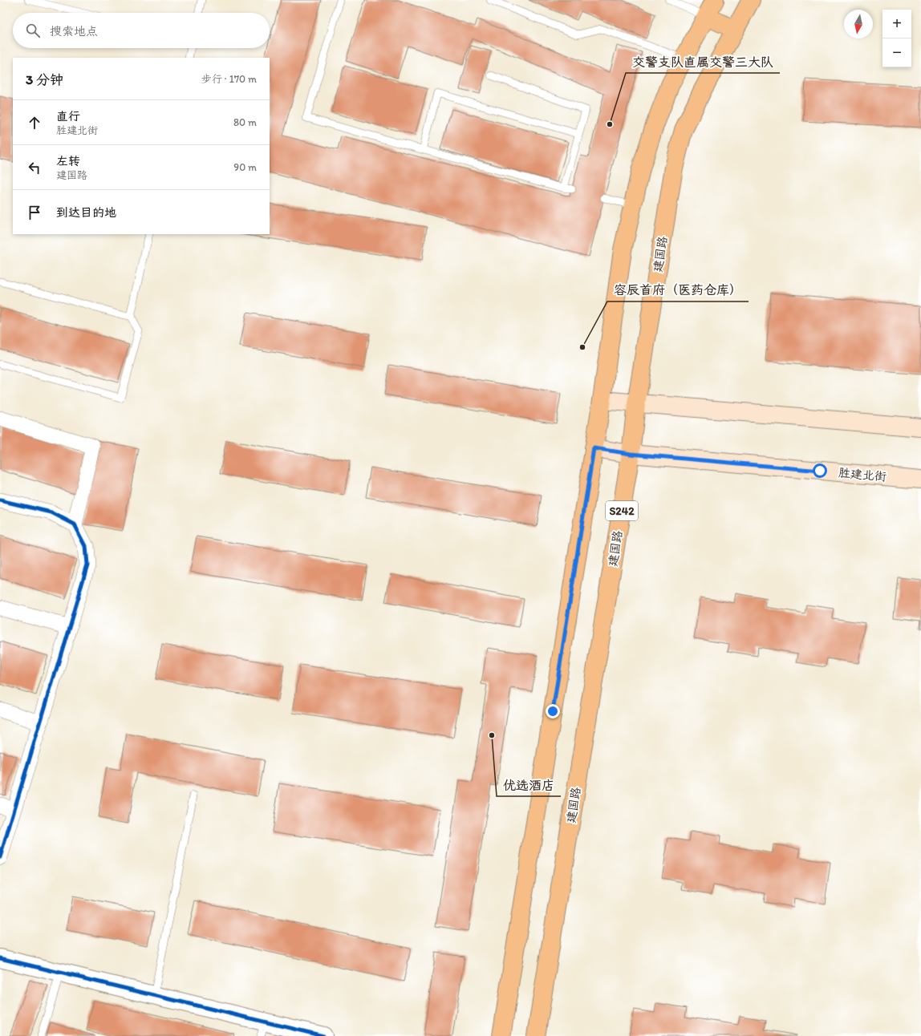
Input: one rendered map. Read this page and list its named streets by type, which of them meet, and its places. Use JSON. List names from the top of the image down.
{
  "streets": {
    "main road": ["建国路", "胜建北街", "S242"]
  },
  "crossings": [
    ["建国路", "胜建北街"]
  ],
  "places": ["交警支队直属交警三大队", "容辰首府（医药仓库）", "优选酒店"],
  "north": "bottom",
  "page": {
    "map_buttons": ["+", "−"],
    "search": "搜索地点",
    "heading": ["3 分钟", "步行 · 170 m"],
    "list": [
      ["直行", "胜建北街", "80 m"],
      ["左转", "建国路", "90 m"],
      "到达目的地"
    ]
  }
}
